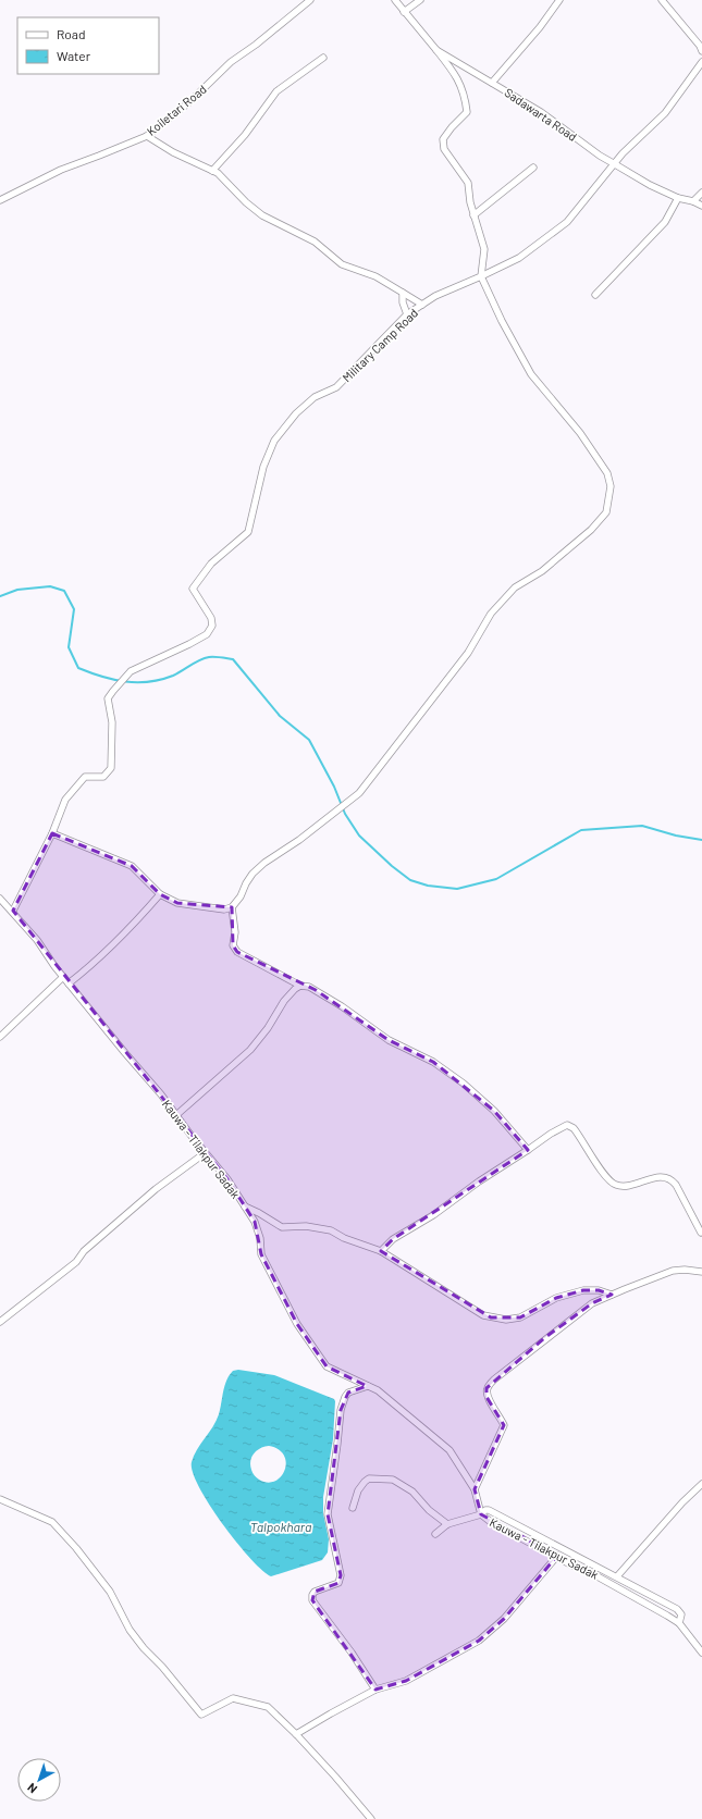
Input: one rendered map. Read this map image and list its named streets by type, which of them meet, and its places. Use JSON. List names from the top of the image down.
{
  "streets": {
    "street": [
      "Koiletari Road",
      "Sadawarta Road",
      "Military Camp Road",
      "Kauwa - Tilakpur Sadak"
    ]
  },
  "crossings": [
    ["Sadawarta Road", "Military Camp Road"]
  ],
  "water": ["Talpokhara"],
  "legend": ["Road", "Water"],
  "north": "bottom left"
}
